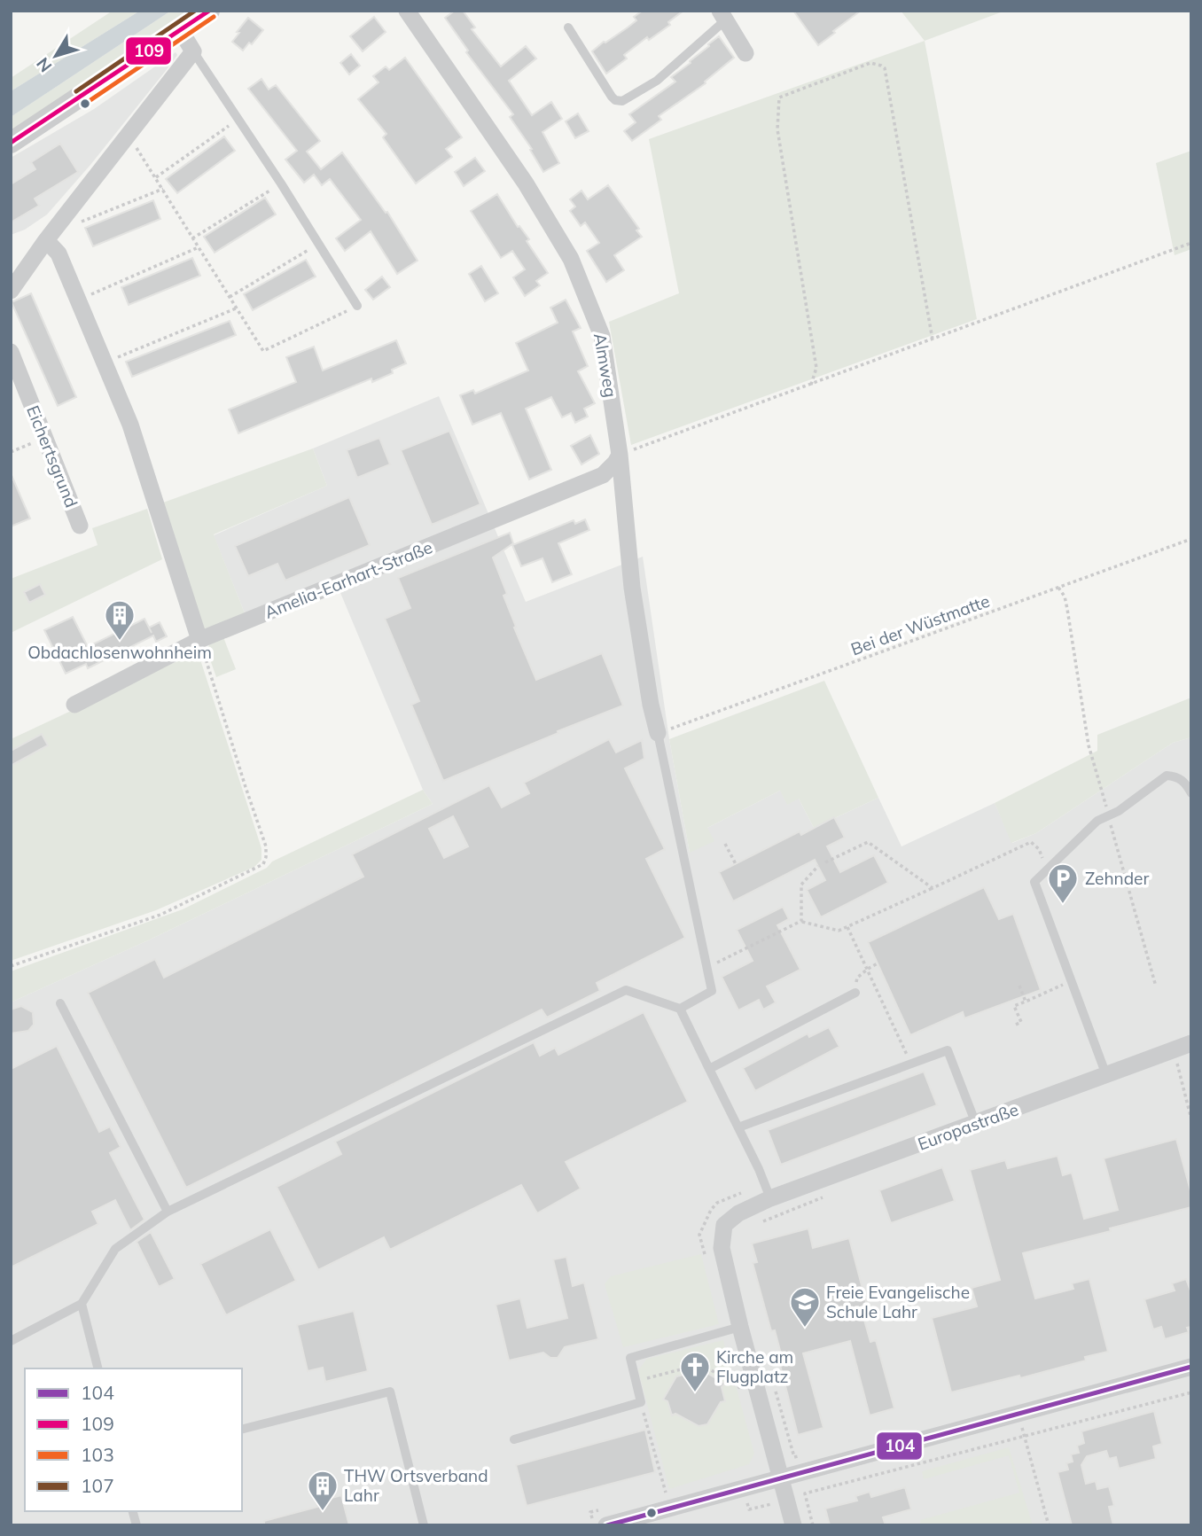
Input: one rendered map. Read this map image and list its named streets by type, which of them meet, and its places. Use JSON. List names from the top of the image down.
{
  "streets": {
    "street": [
      "Almweg",
      "Eichertsgrund",
      "Amelia-Earhart-Straße",
      "Europastraße"
    ],
    "path": ["Bei der Wüstmatte"]
  },
  "crossings": [
    ["Almweg", "Amelia-Earhart-Straße"],
    ["Almweg", "Bei der Wüstmatte"]
  ],
  "places": {
    "building": ["Obdachlosenwohnheim", "THW Ortsverband Lahr"],
    "parking": ["Zehnder"],
    "school or university": ["Freie Evangelische Schule Lahr"],
    "church": ["Kirche am Flugplatz"]
  },
  "lines": [
    "transit line 109",
    "transit line 107",
    "transit line 103",
    "transit line 104"
  ],
  "legend": [
    "104",
    "109",
    "103",
    "107"
  ],
  "north": "bottom left"
}
